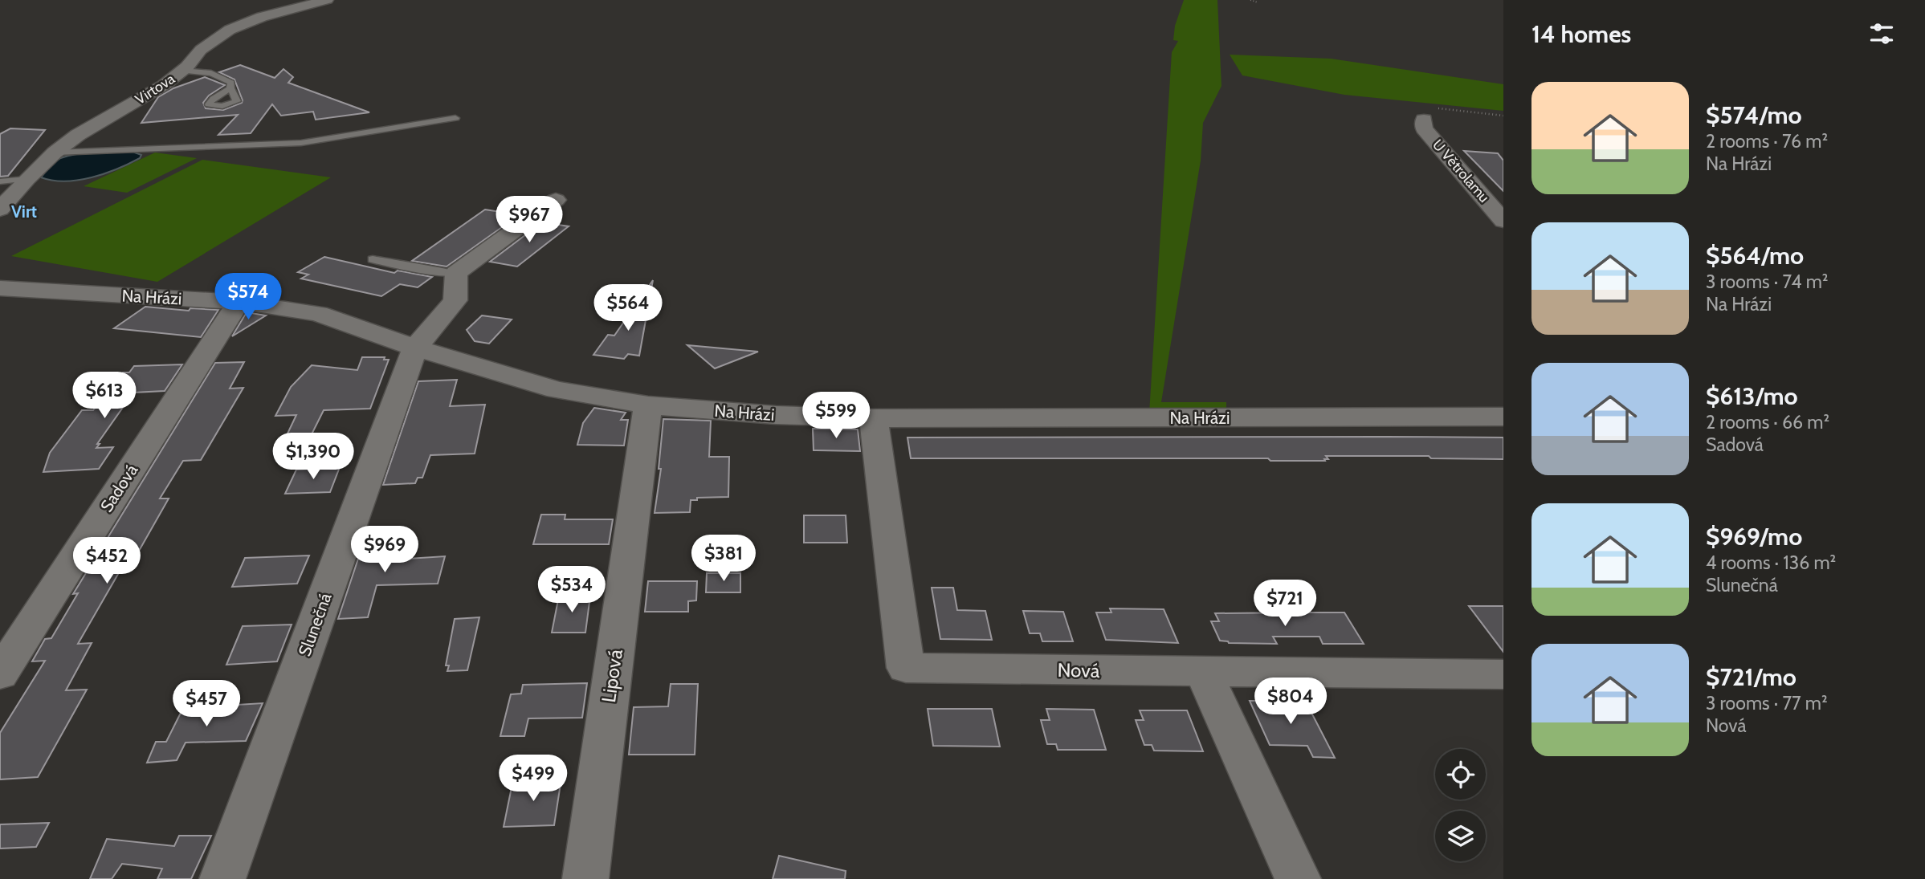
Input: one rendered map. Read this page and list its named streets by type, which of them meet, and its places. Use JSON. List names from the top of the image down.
{
  "streets": {
    "street": [
      "Virtova",
      "U Větrolamu",
      "Na Hrázi",
      "Sadová",
      "Slunečná",
      "Nová",
      "Lipová"
    ]
  },
  "crossings": [
    ["Na Hrázi", "Sadová"],
    ["Na Hrázi", "Slunečná"],
    ["Na Hrázi", "Nová"],
    ["Na Hrázi", "Lipová"]
  ],
  "districts": ["Virt"],
  "page": {
    "heading": "14 homes",
    "list": [
      {
        "name": "$574/mo",
        "note": "2 rooms · 76 m² · Na Hrázi"
      },
      {
        "name": "$564/mo",
        "note": "3 rooms · 74 m² · Na Hrázi"
      },
      {
        "name": "$613/mo",
        "note": "2 rooms · 66 m² · Sadová"
      },
      {
        "name": "$969/mo",
        "note": "4 rooms · 136 m² · Slunečná"
      },
      {
        "name": "$721/mo",
        "note": "3 rooms · 77 m² · Nová"
      }
    ],
    "price": [
      "$967",
      "$574",
      "$564",
      "$613",
      "$599",
      "$1,390",
      "$969",
      "$381",
      "$452",
      "$534",
      "$721",
      "$804",
      "$457",
      "$499"
    ]
  }
}
